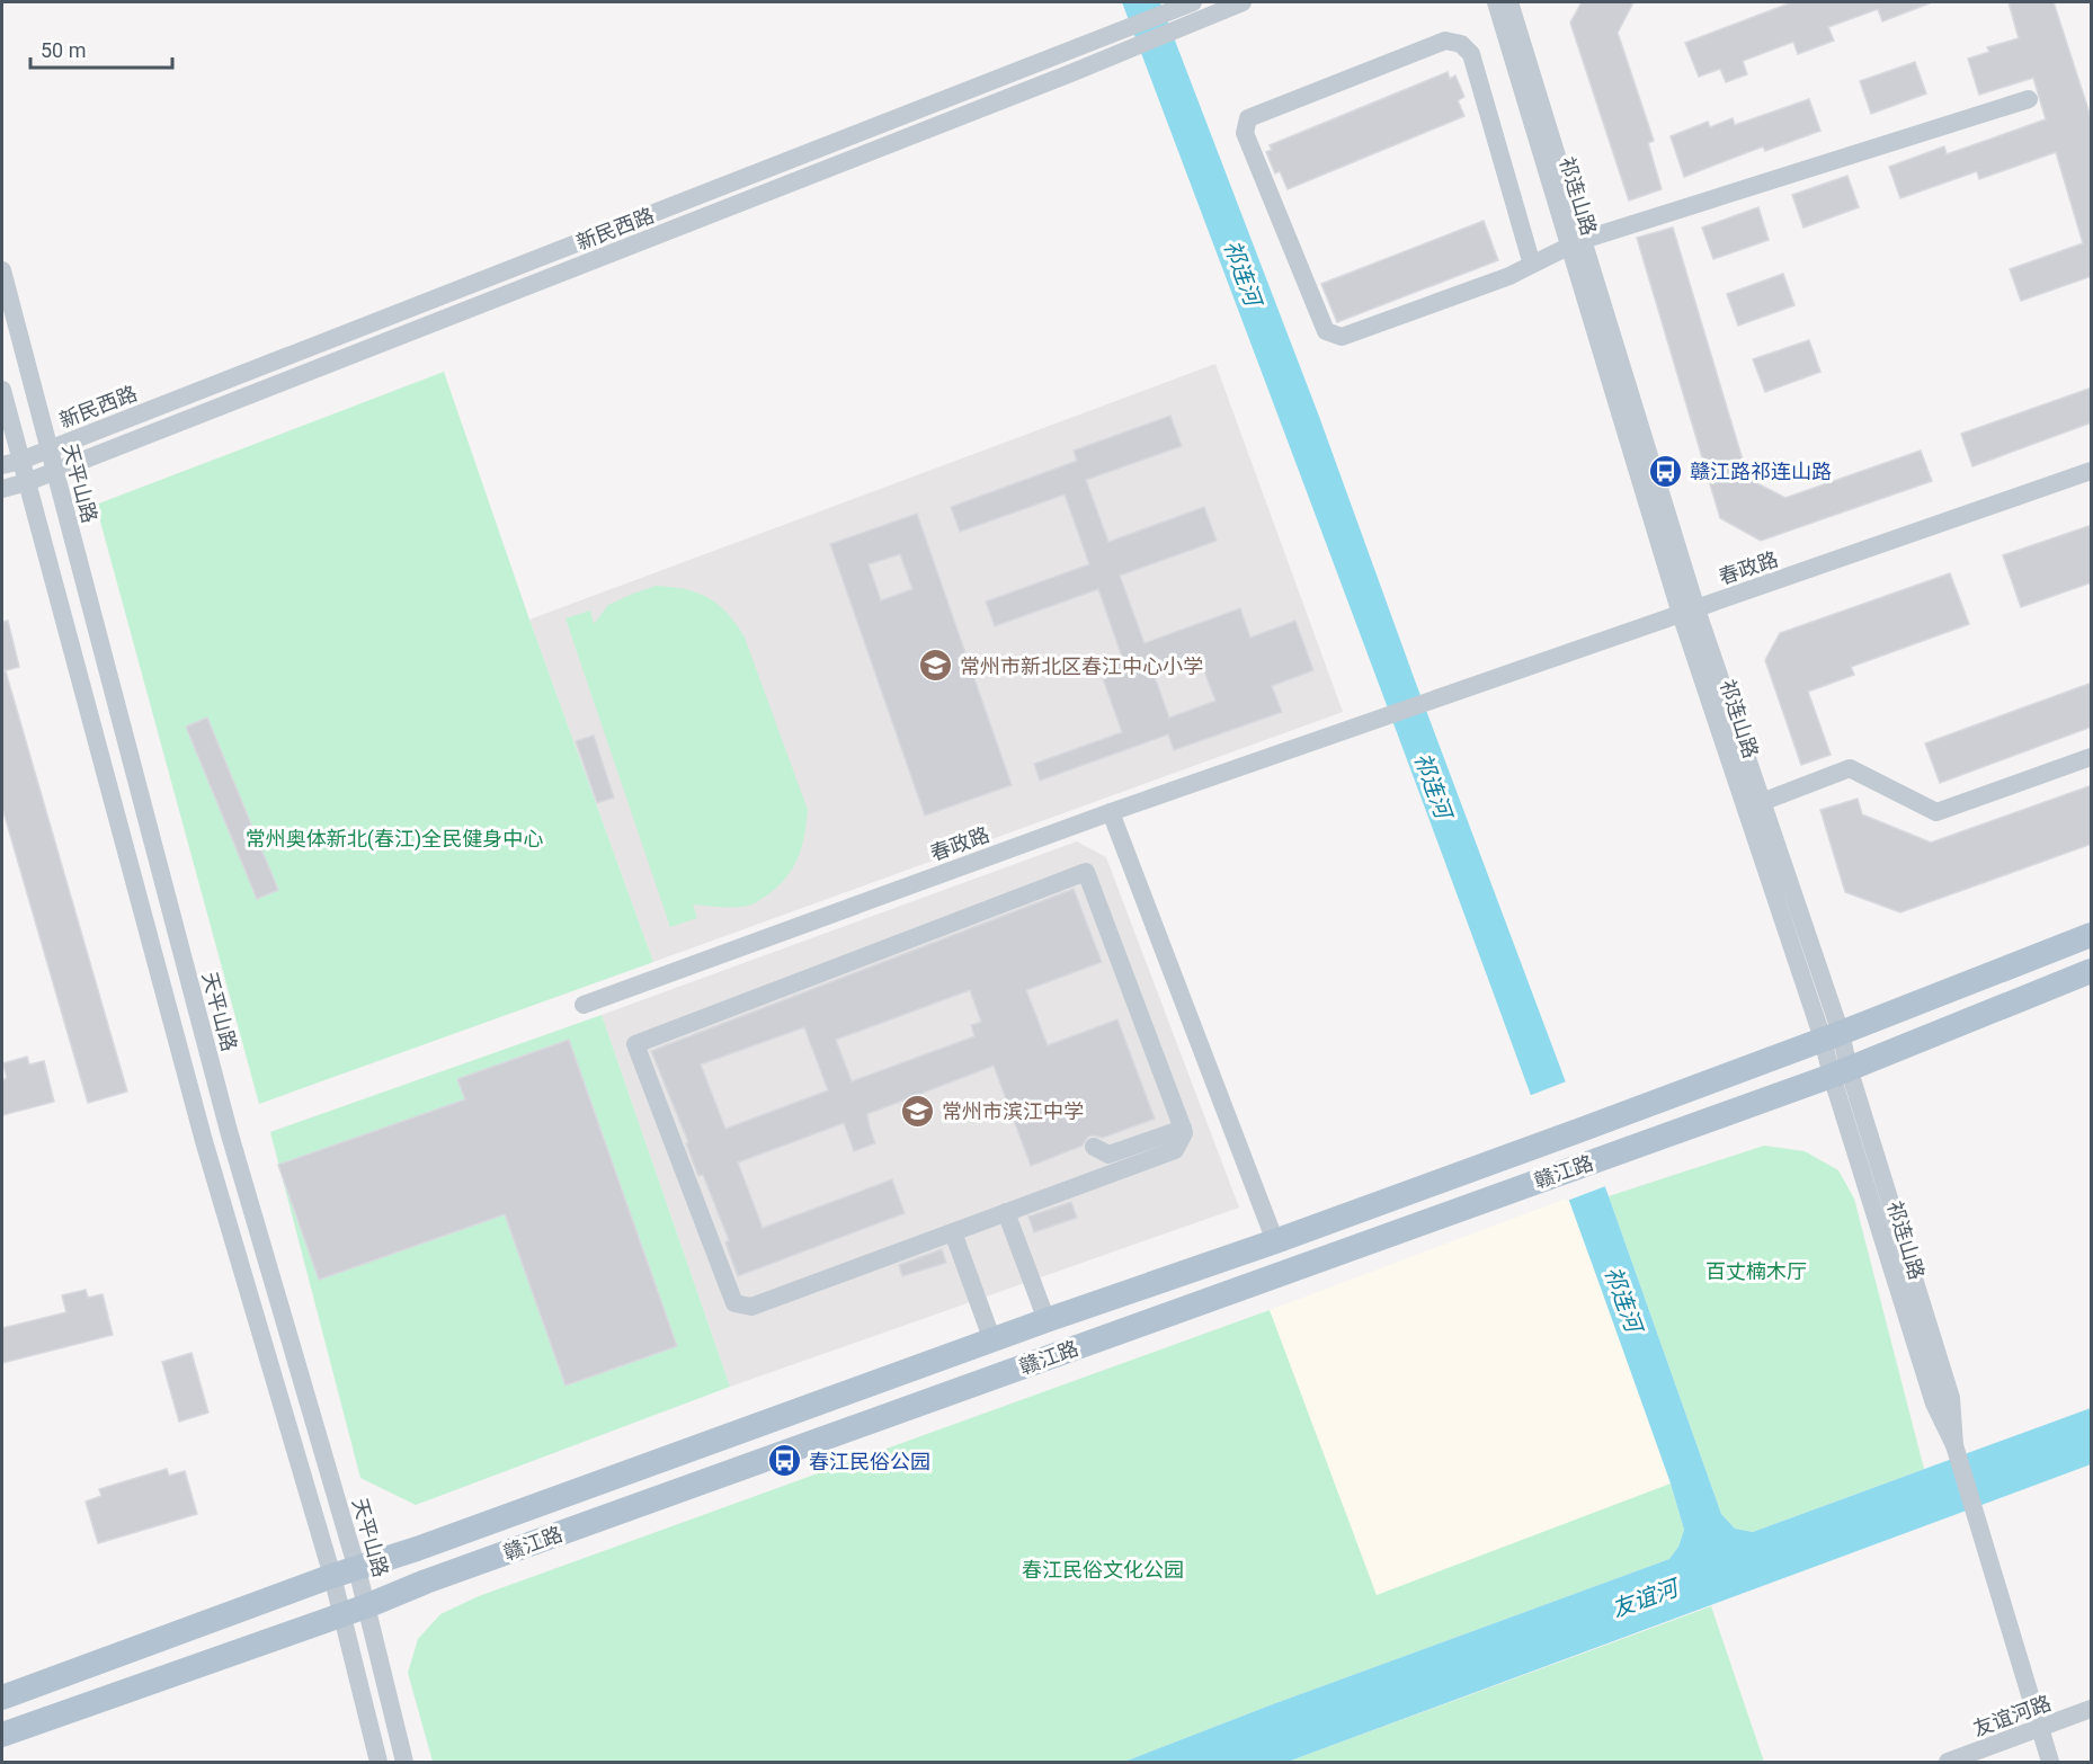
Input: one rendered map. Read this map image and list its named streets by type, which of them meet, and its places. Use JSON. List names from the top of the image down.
{
  "streets": {
    "main road": ["赣江路"],
    "street": [
      "祁连山路",
      "新民西路",
      "天平山路",
      "春政路",
      "友谊河路"
    ]
  },
  "crossings": [
    ["祁连山路", "春政路"],
    ["祁连山路", "赣江路"],
    ["祁连山路", "友谊河路"],
    ["新民西路", "天平山路"],
    ["天平山路", "赣江路"]
  ],
  "water": ["祁连河", "友谊河"],
  "parks": ["常州奥体新北(春江)全民健身中心", "百丈楠木厅", "春江民俗文化公园"],
  "places": {
    "bus stop": ["赣江路祁连山路", "春江民俗公园"],
    "school or university": ["常州市新北区春江中心小学", "常州市滨江中学"]
  },
  "scale_bar": "50 m"
}
